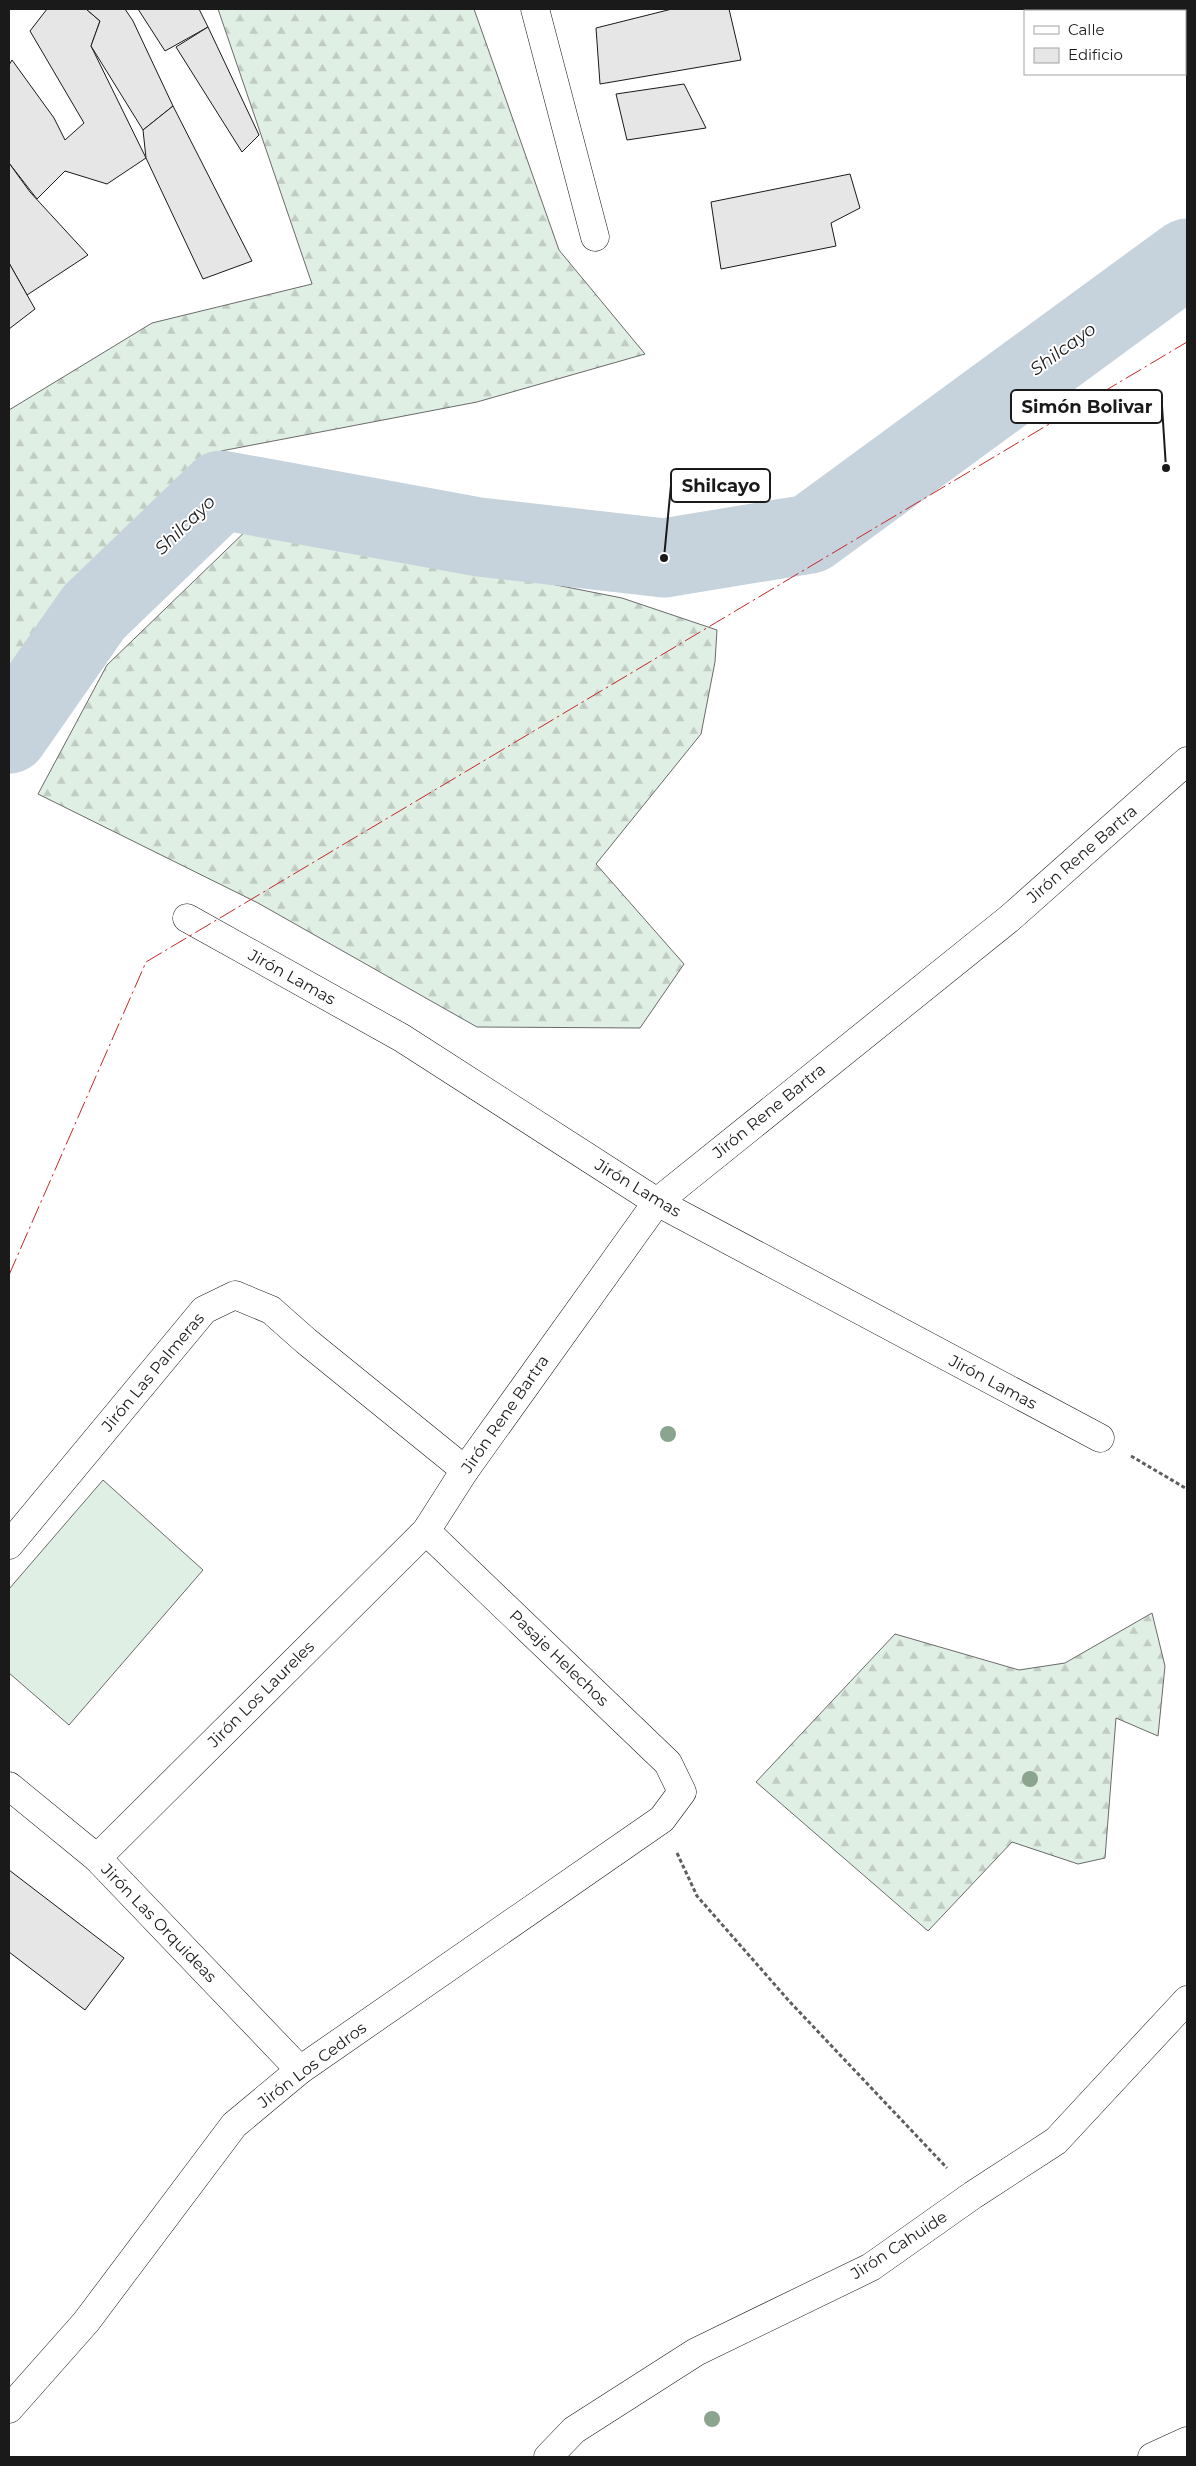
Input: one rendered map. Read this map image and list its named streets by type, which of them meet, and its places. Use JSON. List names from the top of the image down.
{
  "streets": {
    "street": [
      "Jirón Rene Bartra",
      "Jirón Lamas",
      "Jirón Las Palmeras",
      "Pasaje Helechos",
      "Jirón Los Laureles",
      "Jirón Las Orquideas",
      "Jirón Los Cedros",
      "Jirón Cahuide"
    ]
  },
  "crossings": [
    ["Jirón Rene Bartra", "Jirón Lamas"],
    ["Jirón Rene Bartra", "Jirón Las Palmeras"],
    ["Jirón Rene Bartra", "Pasaje Helechos"],
    ["Jirón Rene Bartra", "Jirón Los Laureles"],
    ["Pasaje Helechos", "Jirón Los Laureles"],
    ["Pasaje Helechos", "Jirón Los Cedros"],
    ["Jirón Los Laureles", "Jirón Las Orquideas"],
    ["Jirón Las Orquideas", "Jirón Los Cedros"]
  ],
  "water": ["Shilcayo"],
  "places": ["Simón Bolivar", "Shilcayo"],
  "legend": ["Calle", "Edificio"]
}
